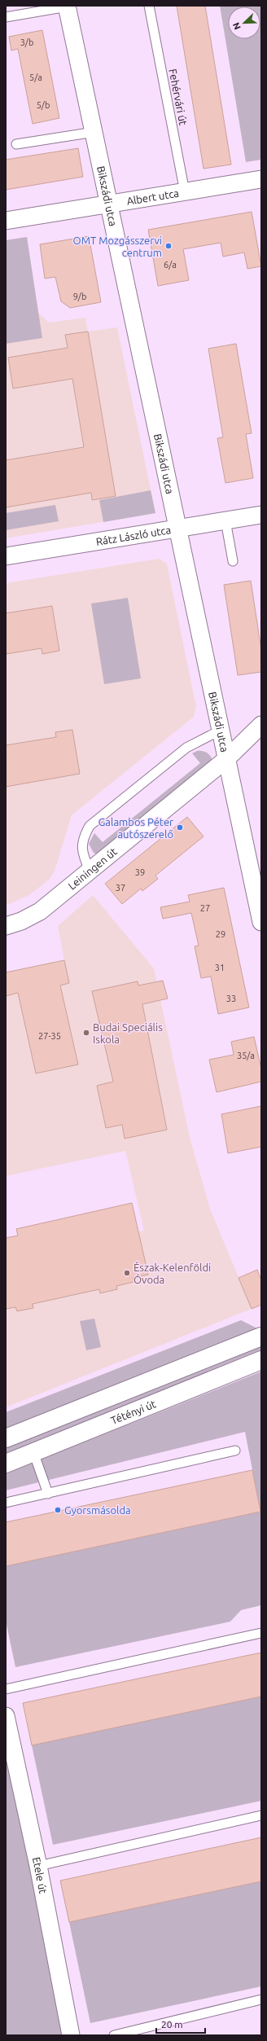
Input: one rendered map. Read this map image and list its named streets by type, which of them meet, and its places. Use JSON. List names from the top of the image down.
{
  "streets": {
    "street": [
      "Bikszádi utca",
      "Albert utca",
      "Rátz László utca",
      "Leiningen út",
      "Tétényi út",
      "Etele út"
    ],
    "lane": ["Fehérvári út"]
  },
  "crossings": [
    ["Fehérvári út", "Albert utca"],
    ["Bikszádi utca", "Albert utca"],
    ["Bikszádi utca", "Rátz László utca"],
    ["Bikszádi utca", "Leiningen út"]
  ],
  "places": [
    "OMT Mozgásszervi centrum",
    "Galambos Péter autószerelő",
    "Budai Speciális Iskola",
    "Észak-Kelenföldi Óvoda",
    "Gyorsmásolda"
  ],
  "house_numbers": [
    "3/b",
    "5/a",
    "5/b",
    "6/a",
    "9/b",
    "39",
    "37",
    "27",
    "29",
    "31",
    "33",
    "27-35",
    "35/a"
  ],
  "scale_bar": "20 m",
  "north": "bottom left"
}
